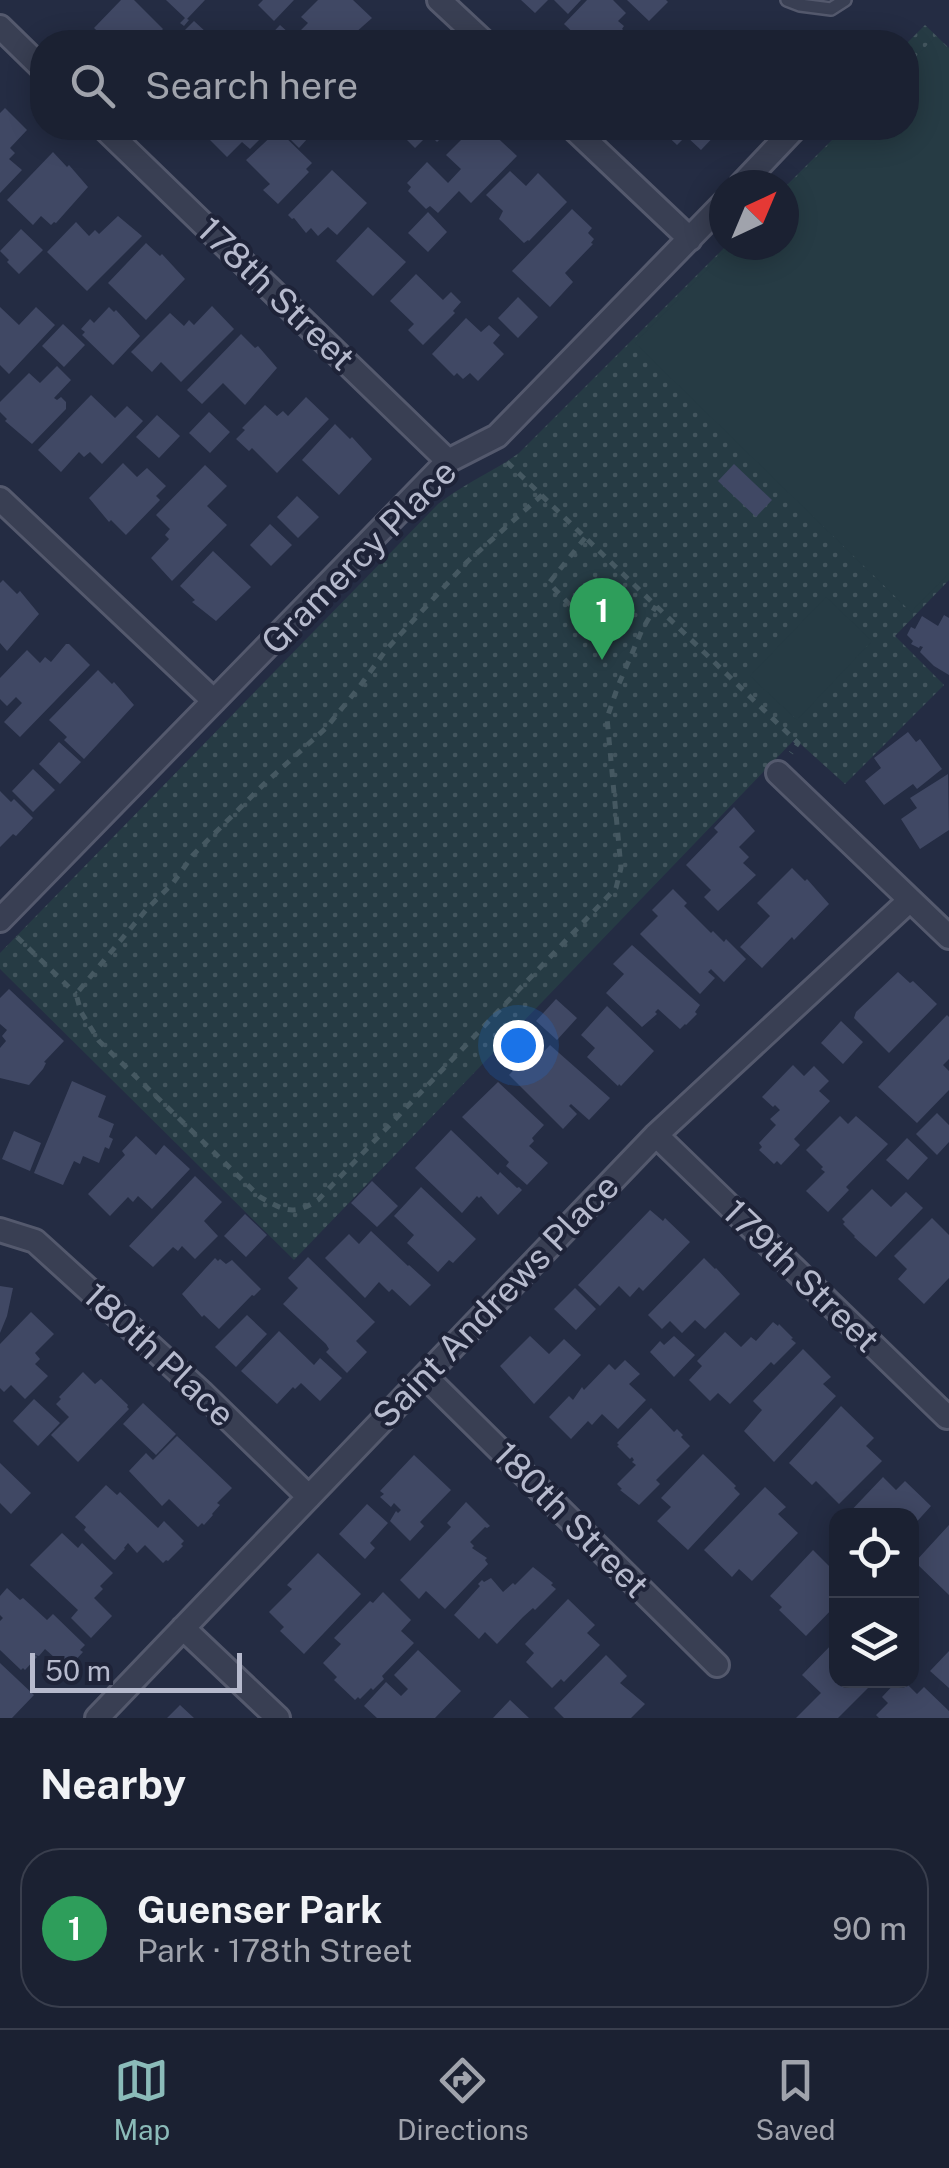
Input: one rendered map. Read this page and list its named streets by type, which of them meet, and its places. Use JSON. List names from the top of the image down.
{
  "streets": {
    "street": [
      "178th Street",
      "Gramercy Place",
      "179th Street",
      "Saint Andrews Place",
      "180th Place",
      "180th Street"
    ]
  },
  "crossings": [
    ["178th Street", "Gramercy Place"],
    ["179th Street", "Saint Andrews Place"],
    ["Saint Andrews Place", "180th Place"],
    ["Saint Andrews Place", "180th Street"]
  ],
  "scale_bar": "50 m",
  "north": "top right",
  "page": {
    "search": "Search here",
    "pins": "1",
    "scale": "50 m",
    "heading": "Nearby",
    "list": [
      {
        "mark": "1",
        "name": "Guenser Park",
        "note": "Park · 178th Street",
        "value": "90 m"
      }
    ],
    "nav": ["Map", "Directions", "Saved"]
  }
}
